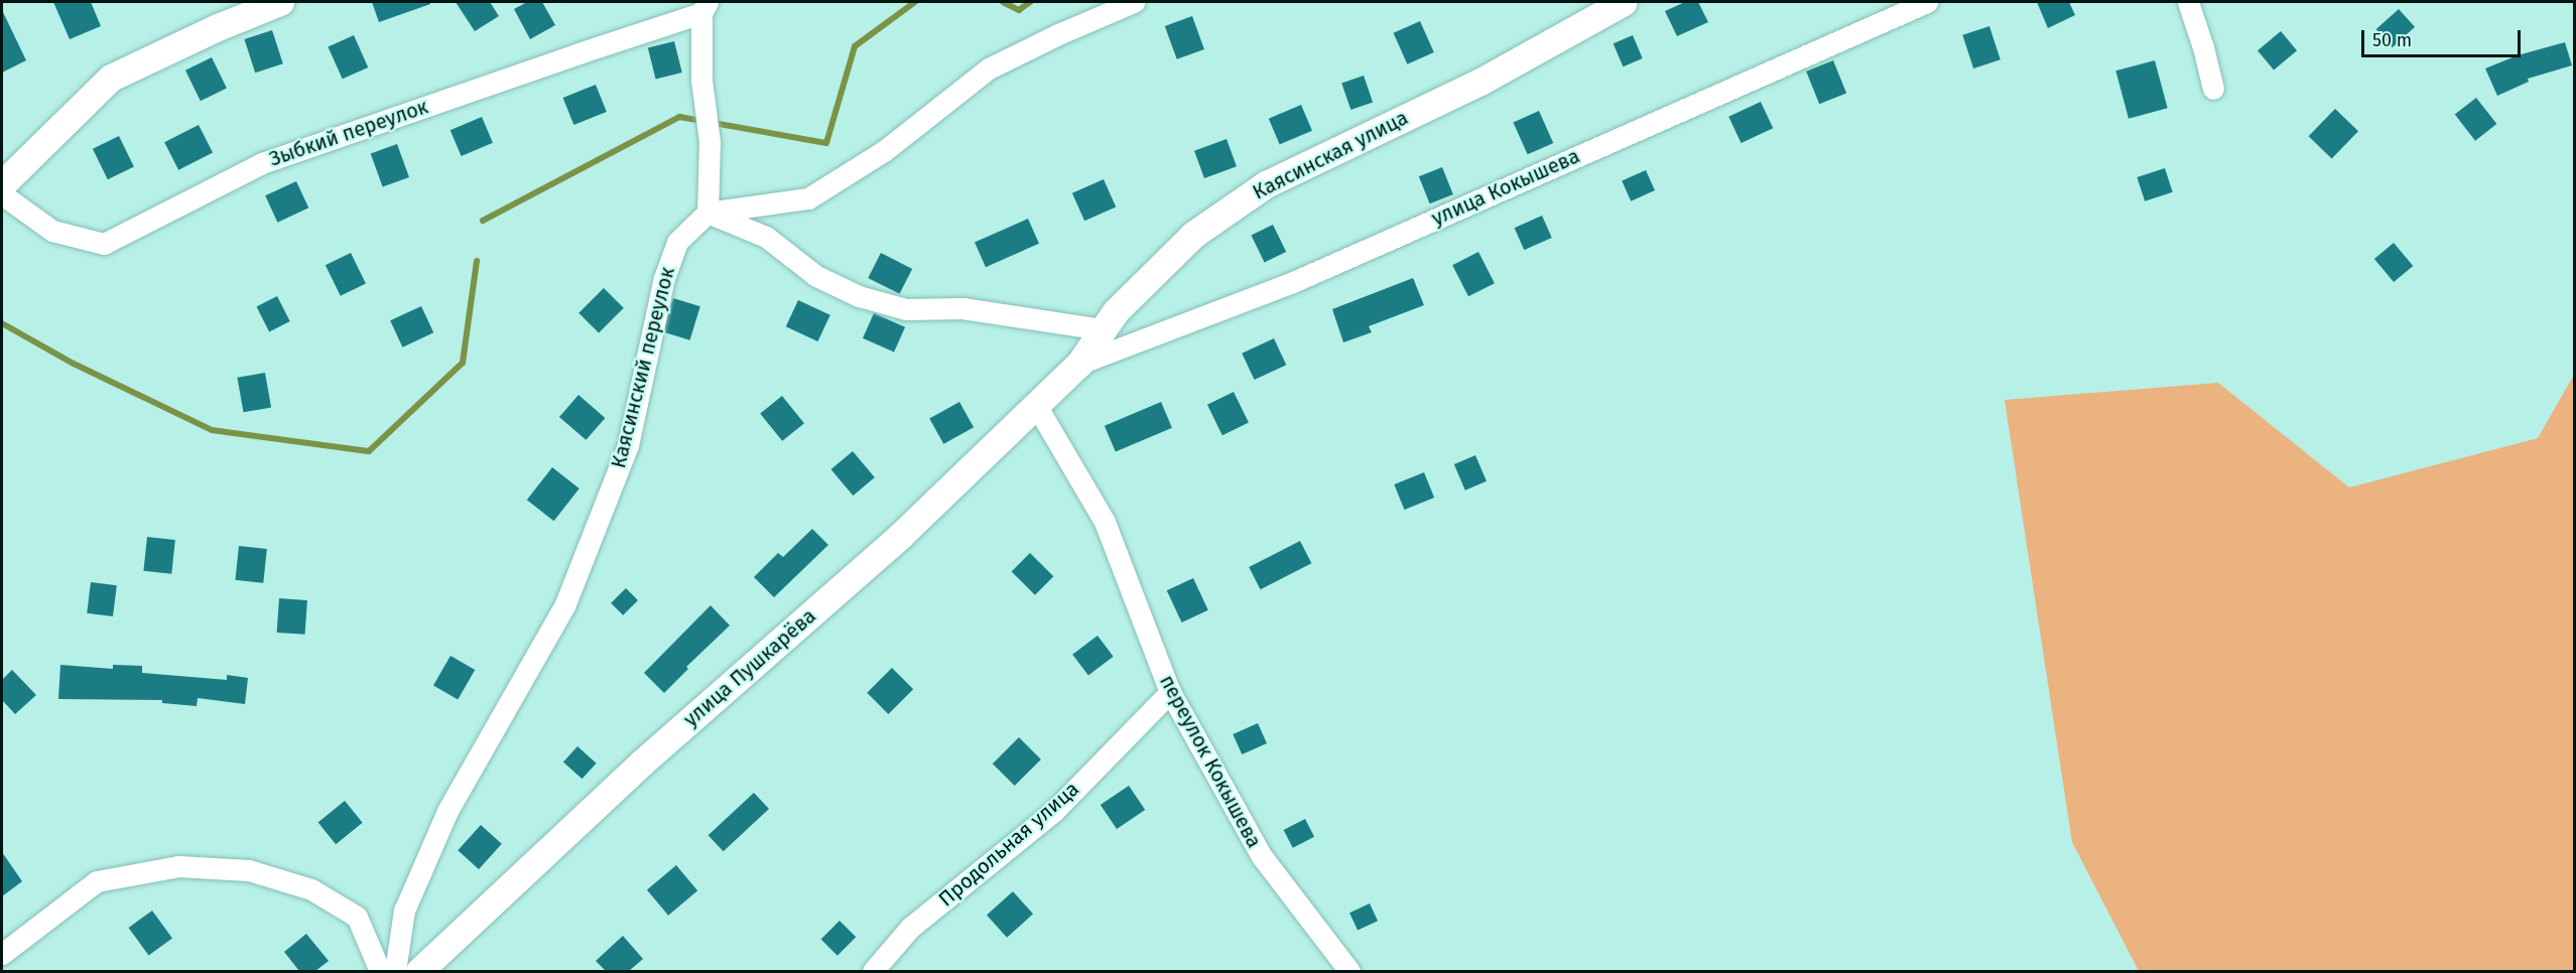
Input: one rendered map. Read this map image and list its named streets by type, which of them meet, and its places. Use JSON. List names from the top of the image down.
{
  "streets": {
    "street": [
      "Зыбкий переулок",
      "Каясинская улица",
      "улица Кокышева",
      "Каясинский переулок",
      "улица Пушкарёва",
      "переулок Кокышева",
      "Продольная улица"
    ]
  },
  "crossings": [
    ["Каясинская улица", "улица Кокышева"],
    ["Каясинская улица", "улица Пушкарёва"],
    ["улица Кокышева", "улица Пушкарёва"],
    ["улица Пушкарёва", "переулок Кокышева"],
    ["переулок Кокышева", "Продольная улица"]
  ],
  "scale_bar": "50 m"
}
